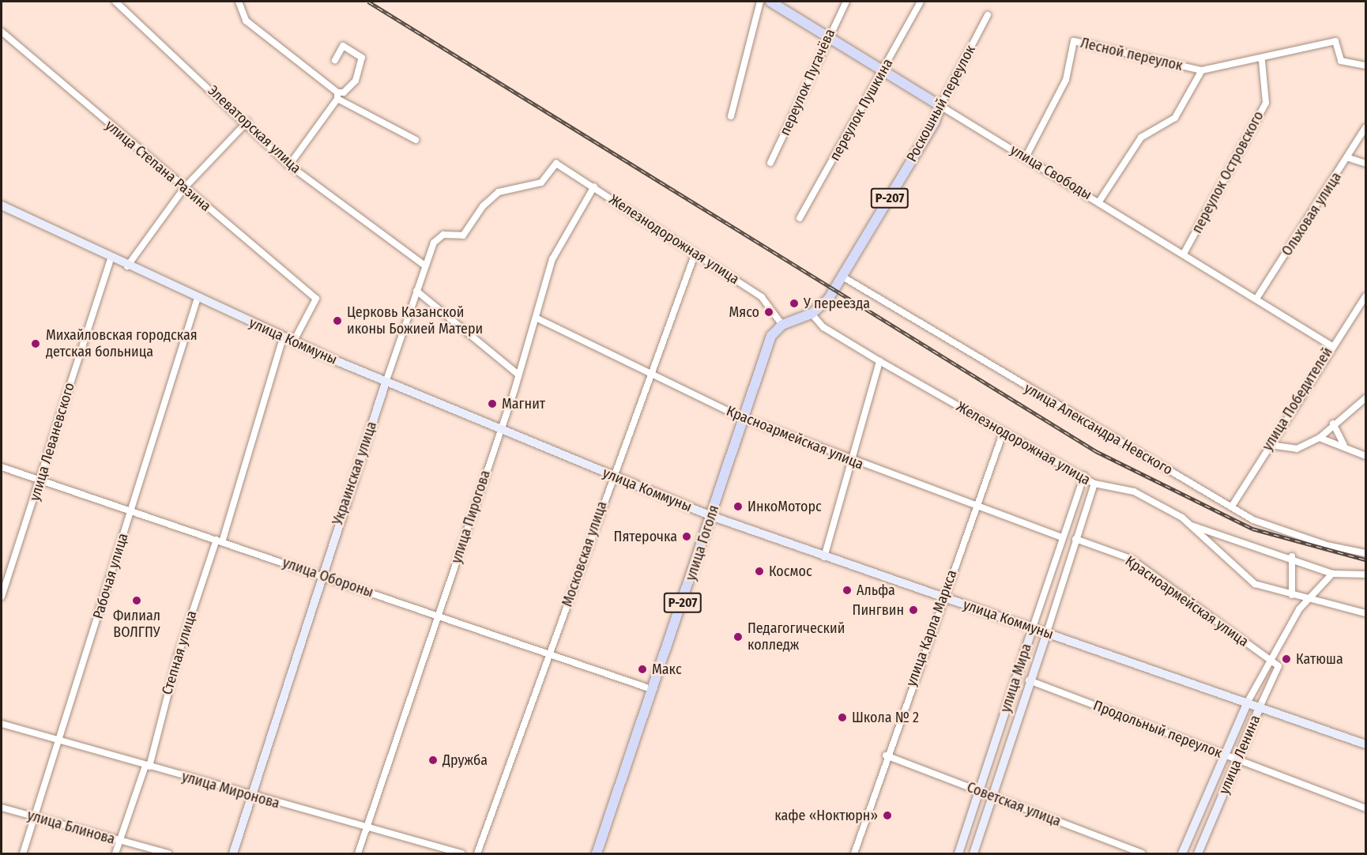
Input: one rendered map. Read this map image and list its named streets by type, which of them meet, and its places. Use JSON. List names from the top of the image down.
{
  "streets": {
    "main road": [
      "Роскошный переулок",
      "улица Свободы",
      "Р-207",
      "улица Гоголя"
    ],
    "street": [
      "Лесной переулок",
      "переулок Пугачёва",
      "переулок Пушкина",
      "Элеваторская улица",
      "улица Степана Разина",
      "переулок Островского",
      "Ольховая улица",
      "Железнодорожная улица",
      "улица Коммуны",
      "улица Победителей",
      "улица Александра Невского",
      "Красноармейская улица",
      "улица Леваневского",
      "Украинская улица",
      "улица Пирогова",
      "Московская улица",
      "Рабочая улица",
      "улица Обороны",
      "улица Карла Маркса",
      "Степная улица",
      "улица Мира",
      "Продольный переулок",
      "улица Ленина",
      "улица Миронова",
      "Советская улица",
      "улица Блинова"
    ]
  },
  "crossings": [
    ["Лесной переулок", "улица Свободы"],
    ["переулок Пугачёва", "улица Свободы"],
    ["Роскошный переулок", "улица Свободы"],
    ["Роскошный переулок", "Р-207"],
    ["Роскошный переулок", "Железнодорожная улица"],
    ["Роскошный переулок", "улица Александра Невского"],
    ["переулок Пушкина", "улица Свободы"],
    ["Элеваторская улица", "Украинская улица"],
    ["улица Степана Разина", "улица Коммуны"],
    ["улица Свободы", "переулок Островского"],
    ["улица Свободы", "Ольховая улица"],
    ["улица Свободы", "улица Победителей"],
    ["Р-207", "Железнодорожная улица"],
    ["Р-207", "улица Гоголя"],
    ["Железнодорожная улица", "Украинская улица"],
    ["Железнодорожная улица", "улица Пирогова"],
    ["Железнодорожная улица", "улица Гоголя"],
    ["Железнодорожная улица", "Московская улица"],
    ["Железнодорожная улица", "улица Карла Маркса"],
    ["Железнодорожная улица", "улица Мира"],
    ["Железнодорожная улица", "улица Ленина"],
    ["улица Коммуны", "улица Леваневского"],
    ["улица Коммуны", "Украинская улица"],
    ["улица Коммуны", "улица Пирогова"],
    ["улица Коммуны", "улица Гоголя"],
    ["улица Коммуны", "Московская улица"],
    ["улица Коммуны", "Рабочая улица"],
    ["улица Коммуны", "улица Карла Маркса"],
    ["улица Коммуны", "Степная улица"],
    ["улица Коммуны", "улица Мира"],
    ["улица Коммуны", "улица Ленина"],
    ["улица Победителей", "улица Александра Невского"],
    ["Красноармейская улица", "улица Пирогова"],
    ["Красноармейская улица", "улица Гоголя"],
    ["Красноармейская улица", "Московская улица"],
    ["Красноармейская улица", "улица Карла Маркса"],
    ["Красноармейская улица", "улица Мира"],
    ["Красноармейская улица", "улица Ленина"],
    ["улица Леваневского", "улица Обороны"],
    ["Украинская улица", "улица Обороны"],
    ["Украинская улица", "улица Миронова"],
    ["улица Пирогова", "улица Обороны"],
    ["улица Пирогова", "улица Миронова"],
    ["улица Гоголя", "улица Обороны"],
    ["Московская улица", "улица Обороны"],
    ["Рабочая улица", "улица Обороны"],
    ["Рабочая улица", "улица Миронова"],
    ["Рабочая улица", "улица Блинова"],
    ["улица Обороны", "Степная улица"],
    ["улица Карла Маркса", "Советская улица"],
    ["Степная улица", "улица Миронова"],
    ["Степная улица", "улица Блинова"],
    ["улица Мира", "Продольный переулок"],
    ["улица Мира", "Советская улица"],
    ["Продольный переулок", "улица Ленина"]
  ],
  "places": [
    "У переезда",
    "Мясо",
    "Церковь Казанской иконы Божией Матери",
    "Михайловская городская детская больница",
    "Магнит",
    "ИнкоМоторс",
    "Пятерочка",
    "Космос",
    "Альфа",
    "Филиал ВОЛГПУ",
    "Пингвин",
    "Педагогический колледж",
    "Катюша",
    "Макс",
    "Школа № 2",
    "Дружба",
    "кафе «Ноктюрн»"
  ]
}
